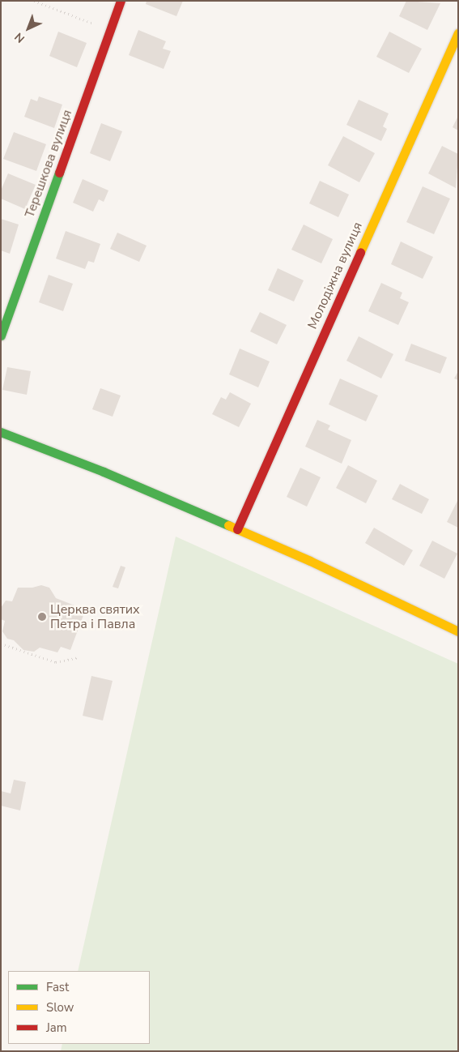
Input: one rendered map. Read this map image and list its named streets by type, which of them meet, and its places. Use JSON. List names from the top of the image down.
{
  "streets": {
    "street": ["Терешкова вулиця", "Молодіжна вулиця"]
  },
  "places": ["Церква святих Петра і Павла"],
  "legend": ["Fast", "Slow", "Jam"],
  "north": "bottom left"
}
